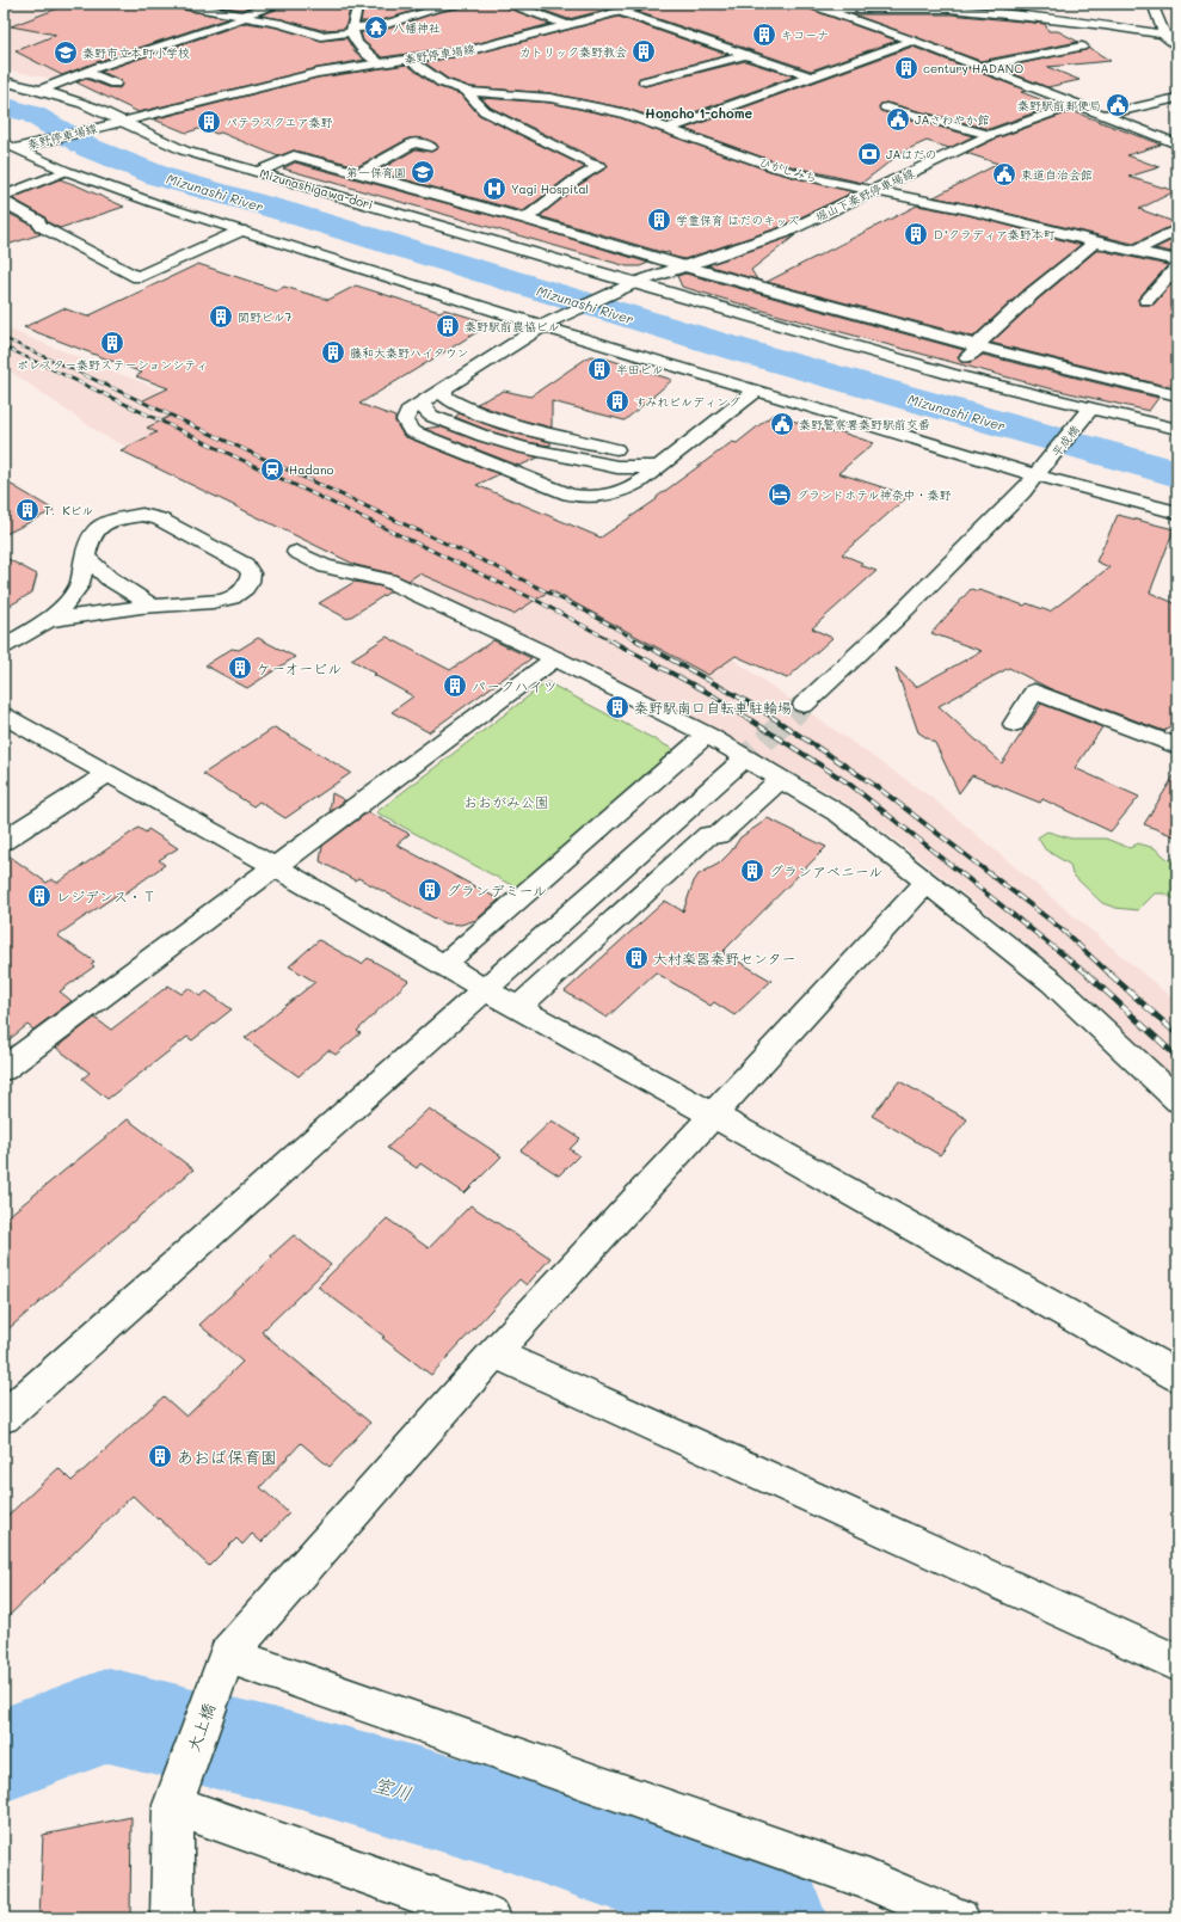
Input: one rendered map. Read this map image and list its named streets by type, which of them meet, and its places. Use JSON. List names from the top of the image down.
{
  "streets": {
    "street": [
      "秦野停車場線",
      "ひがしみち",
      "Mizunashigawa-dori",
      "堀山下秦野停車場線",
      "平成橋",
      "大上橋"
    ]
  },
  "crossings": [
    ["秦野停車場線", "ひがしみち"],
    ["秦野停車場線", "Mizunashigawa-dori"],
    ["秦野停車場線", "堀山下秦野停車場線"],
    ["秦野停車場線", "平成橋"],
    ["ひがしみち", "堀山下秦野停車場線"],
    ["Mizunashigawa-dori", "堀山下秦野停車場線"],
    ["Mizunashigawa-dori", "平成橋"]
  ],
  "districts": ["Honcho 1-chome"],
  "water": ["Mizunashi River", "室川"],
  "parks": ["おおがみ公園"],
  "places": {
    "temple": ["八幡神社"],
    "building": [
      "キコーナ",
      "カトリック秦野教会",
      "century HADANO",
      "パテラスクエア秦野",
      "学童保育 はだのキッズ",
      "Ｄ’クラディア秦野本町",
      "関野ビル7",
      "秦野駅前農協ビル",
      "ポレスター秦野ステーションシティ",
      "藤和大秦野ハイタウン",
      "半田ビル",
      "すみれビルディング",
      "T．Kビル",
      "ケーオービル",
      "パークハイツ",
      "秦野駅南口自転車駐輪場",
      "グランアベニール",
      "グランデミール",
      "レジデンス・Ｔ",
      "大村楽器秦野センター",
      "あおば保育園"
    ],
    "school or university": ["秦野市立本町小学校", "第一保育園"],
    "public building": [
      "秦野駅前郵便局",
      "JAさわやか館",
      "東道自治会館",
      "秦野警察署秦野駅前交番"
    ],
    "bank": ["JAはだの"],
    "hospital": ["Yagi Hospital"],
    "station": ["Hadano"],
    "hotel": ["グランドホテル神奈中・秦野"]
  }
}
